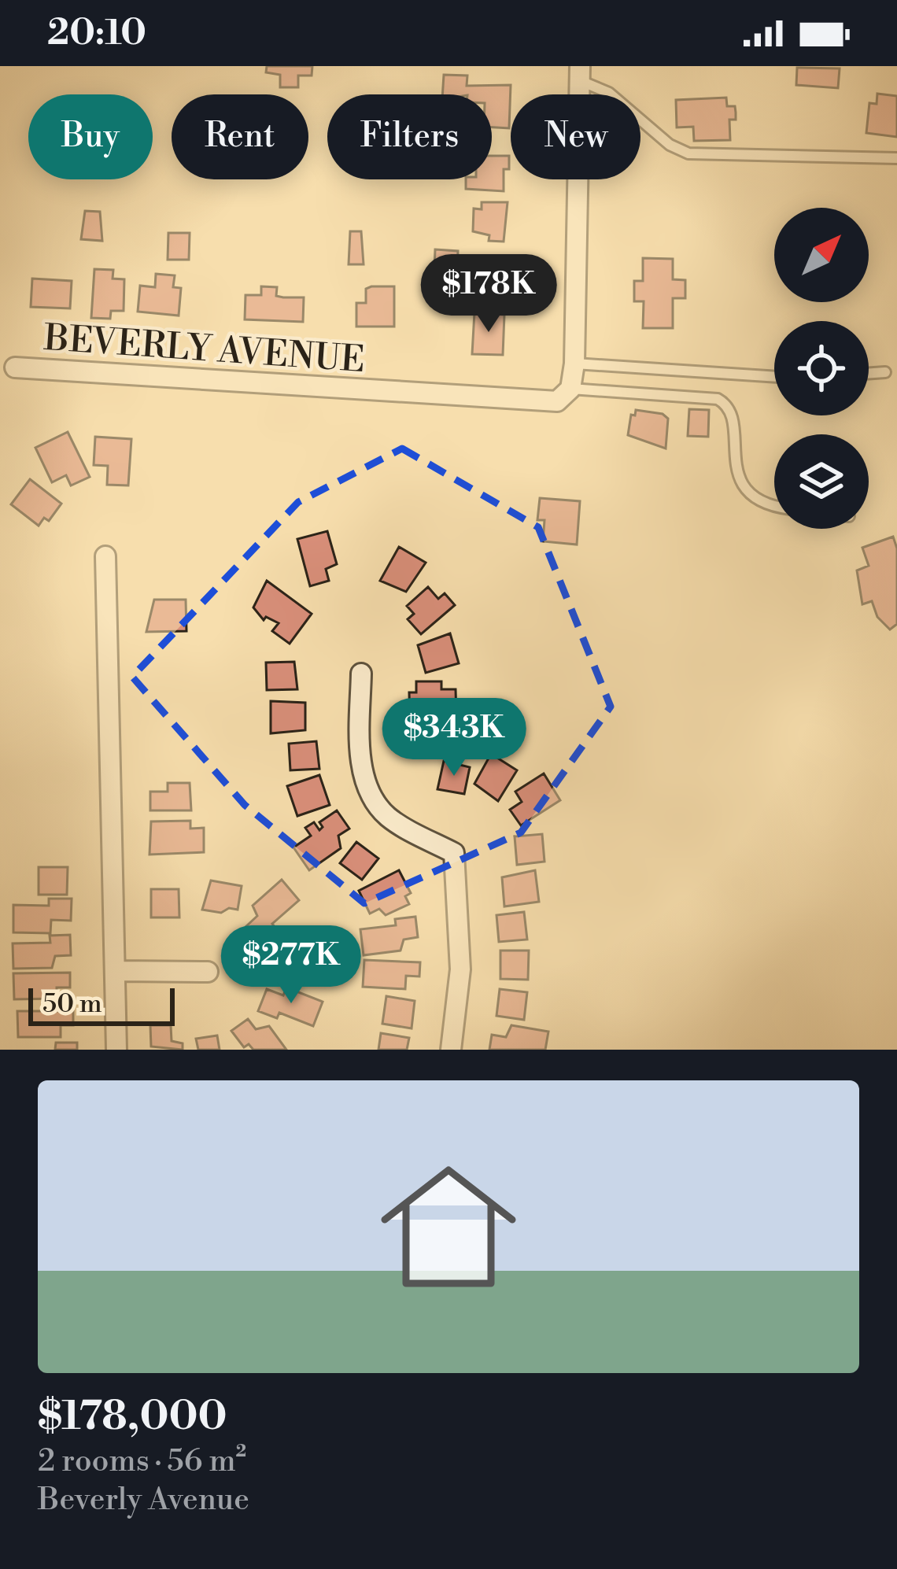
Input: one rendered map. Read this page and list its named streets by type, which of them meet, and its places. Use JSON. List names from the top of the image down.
{
  "streets": {
    "street": ["BEVERLY AVENUE"]
  },
  "scale_bar": "50 m",
  "north": "top right",
  "page": {
    "status": "20:10",
    "chip": [
      "Buy",
      "Rent",
      "Filters",
      "New"
    ],
    "price": ["$178K", "$343K", "$277K"],
    "scale": "50 m",
    "list": [
      {
        "name": "$178,000",
        "note": "2 rooms · 56 m² · Beverly Avenue"
      }
    ]
  }
}
